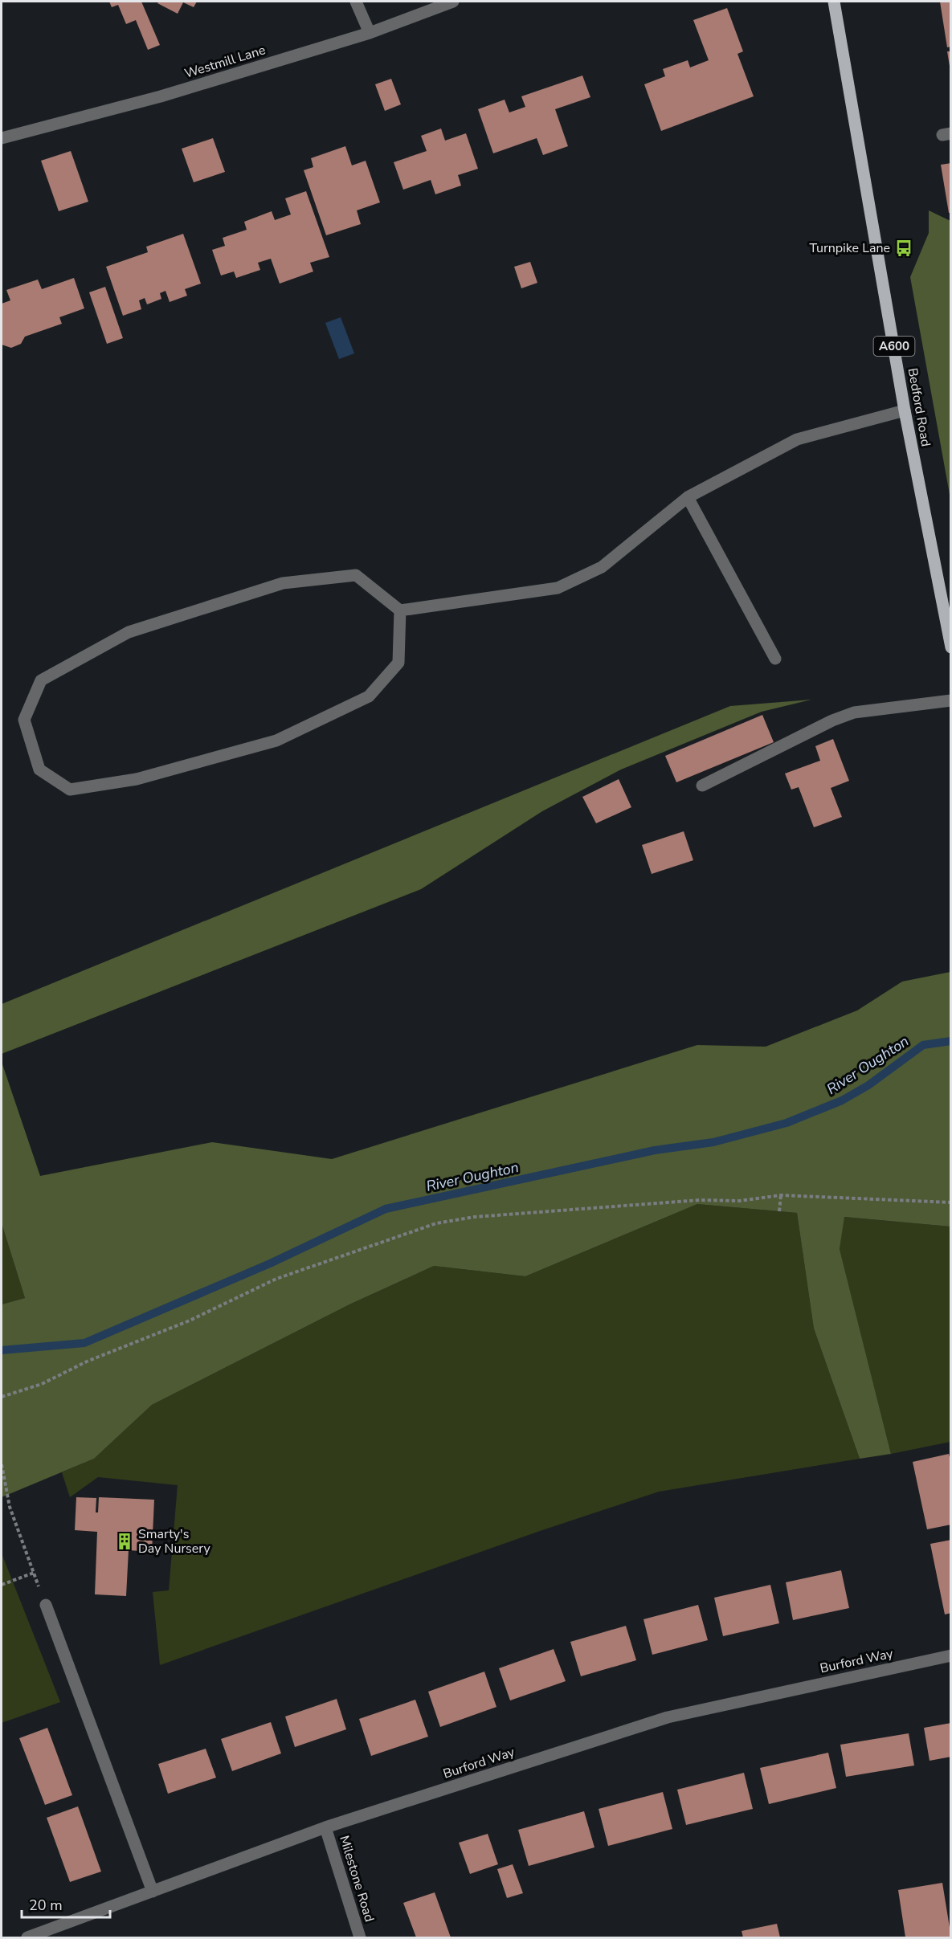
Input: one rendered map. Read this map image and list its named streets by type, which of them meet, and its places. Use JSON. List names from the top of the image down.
{
  "streets": {
    "main road": ["A600", "Bedford Road"],
    "street": ["Westmill Lane", "Burford Way", "Milestone Road"]
  },
  "crossings": [
    ["Burford Way", "Milestone Road"]
  ],
  "water": ["River Oughton"],
  "places": {
    "bus stop": ["Turnpike Lane"],
    "building": ["Smarty's Day Nursery"]
  },
  "scale_bar": "20 m"
}
